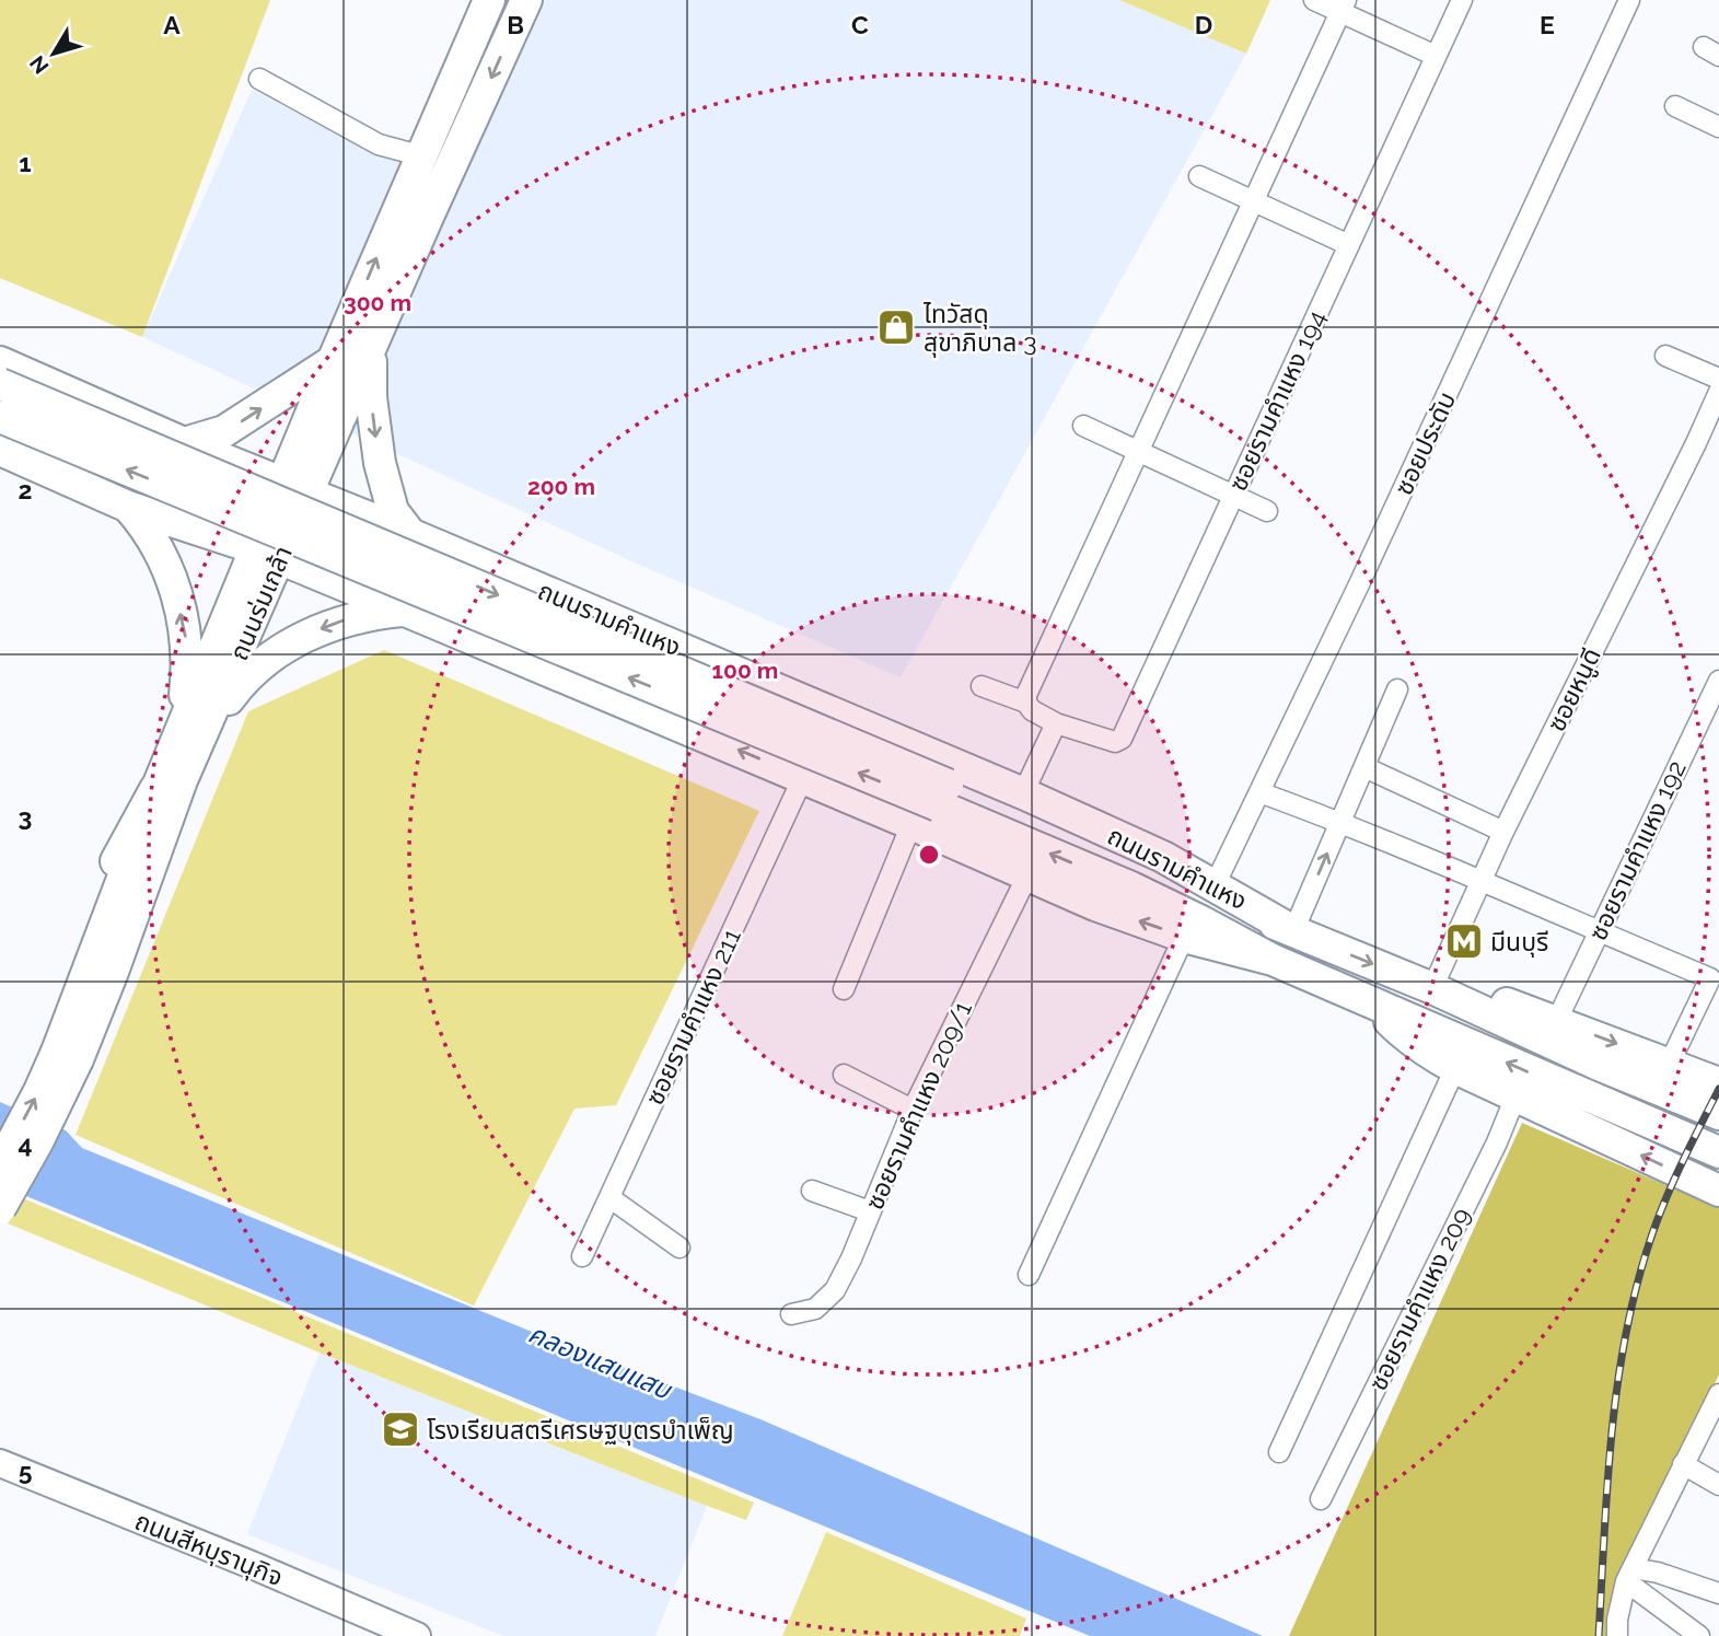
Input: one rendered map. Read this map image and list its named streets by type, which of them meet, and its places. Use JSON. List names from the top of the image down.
{
  "streets": {
    "main road": ["ถนนร่มเกล้า", "ถนนรามคำแหง", "ถนนสีหบุรานุกิจ"],
    "street": [
      "ซอยรามคำแหง 194",
      "ซอยประดับ",
      "ซอยหนูดี",
      "ซอยรามคำแหง 192",
      "ซอยรามคำแหง 211",
      "ซอยรามคำแหง 209/1",
      "ซอยรามคำแหง 209"
    ]
  },
  "crossings": [
    ["ซอยประดับ", "ถนนรามคำแหง"],
    ["ถนนร่มเกล้า", "ถนนรามคำแหง"],
    ["ถนนรามคำแหง", "ซอยหนูดี"],
    ["ถนนรามคำแหง", "ซอยรามคำแหง 211"],
    ["ถนนรามคำแหง", "ซอยรามคำแหง 209/1"]
  ],
  "water": ["คลองแสนแสบ"],
  "places": {
    "shop": ["ไทวัสดุ สุขาภิบาล 3"],
    "metro station": ["มีนบุรี"],
    "school or university": ["โรงเรียนสตรีเศรษฐบุตรบำเพ็ญ"]
  },
  "north": "bottom left",
  "grid": {
    "columns": [
      "A",
      "B",
      "C",
      "D",
      "E"
    ],
    "rows": [
      "1",
      "2",
      "3",
      "4",
      "5"
    ]
  },
  "rings": ["300 m", "200 m", "100 m"]
}
